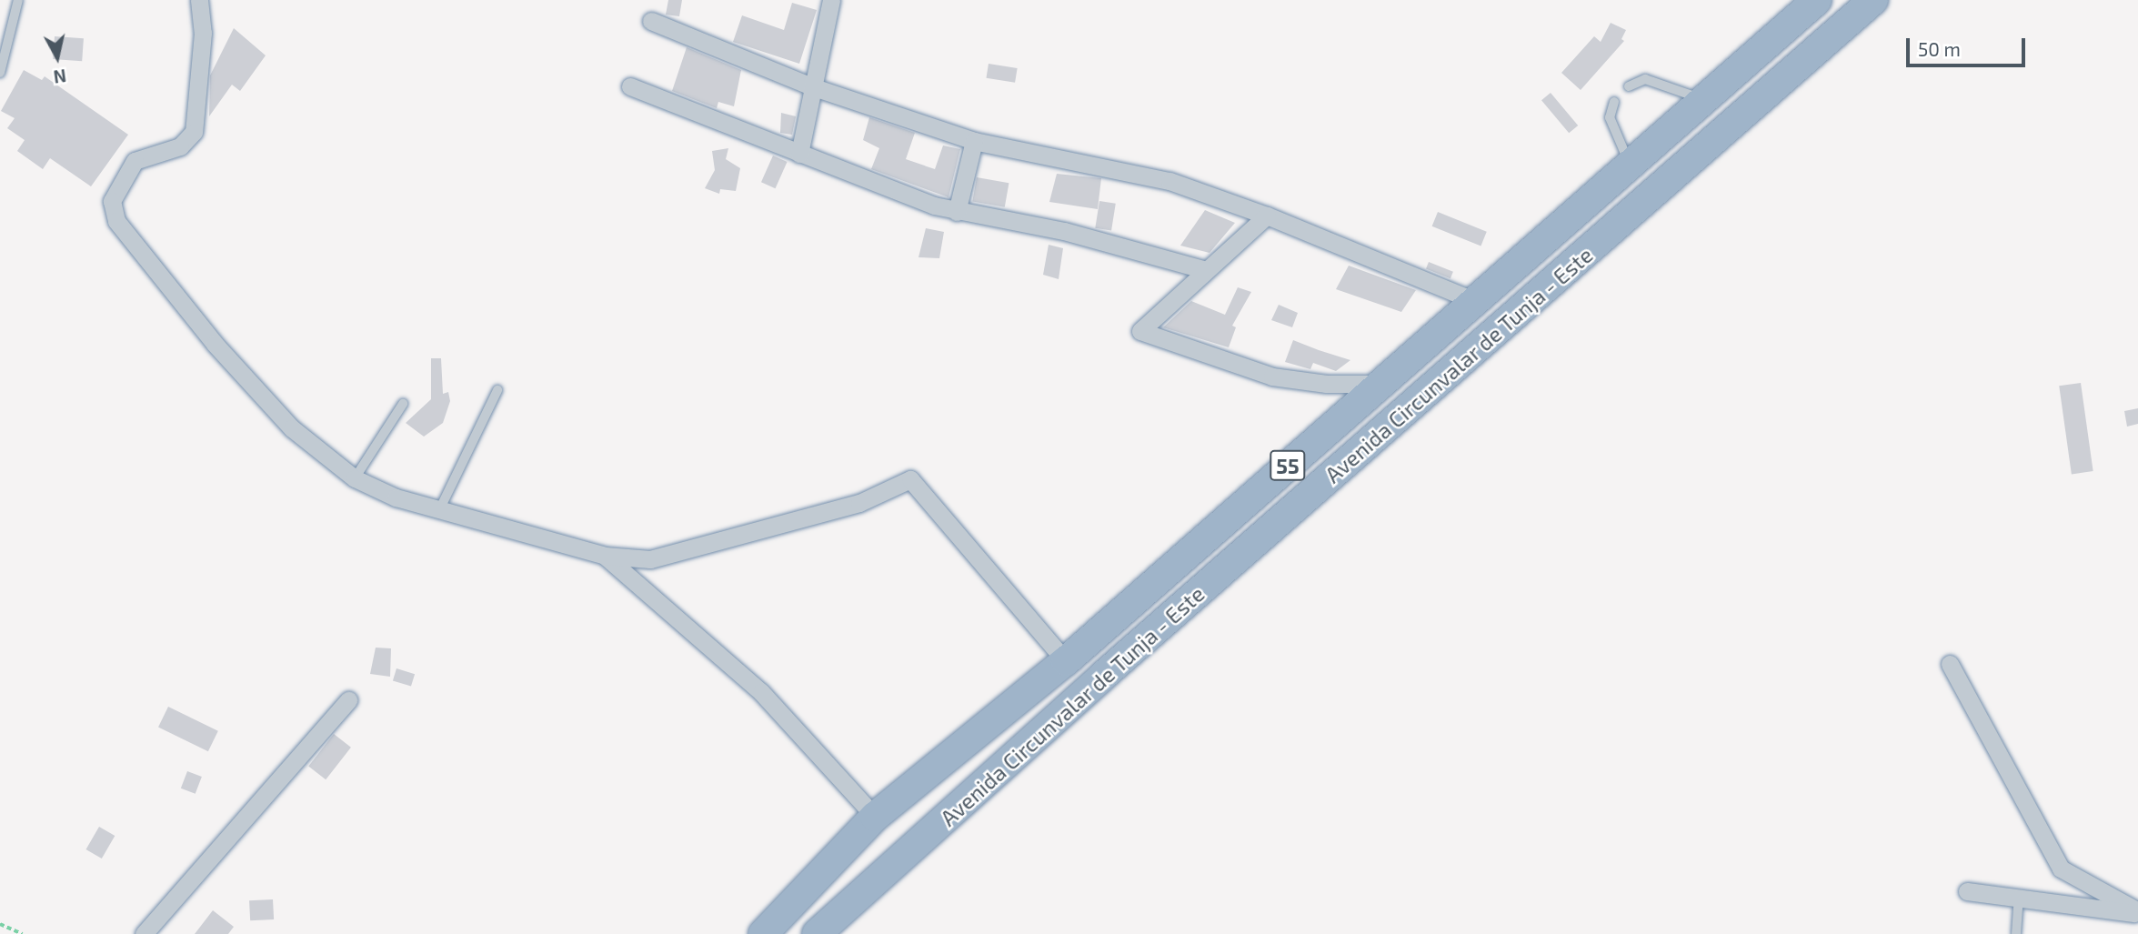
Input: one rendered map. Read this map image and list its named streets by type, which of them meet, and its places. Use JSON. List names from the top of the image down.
{
  "streets": {
    "highway": ["Avenida Circunvalar de Tunja - Este", "55"]
  },
  "scale_bar": "50 m",
  "north": "bottom"
}
